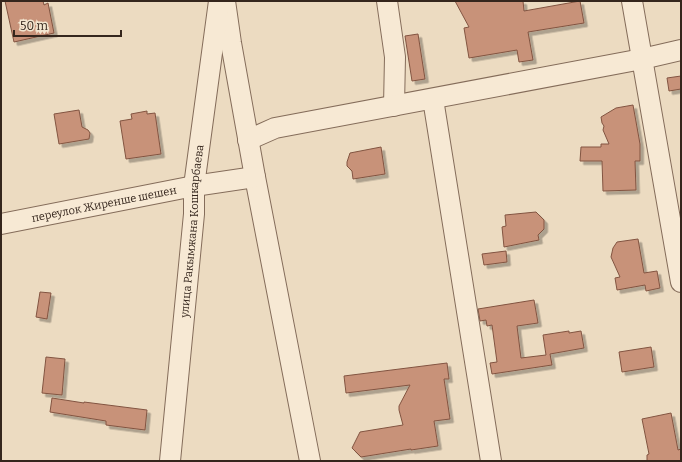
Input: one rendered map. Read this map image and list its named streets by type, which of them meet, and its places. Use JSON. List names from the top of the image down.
{
  "streets": {
    "street": ["переулок Жиренше шешен", "улица Ракымжана Кошкарбаева"]
  },
  "crossings": [
    ["переулок Жиренше шешен", "улица Ракымжана Кошкарбаева"]
  ],
  "scale_bar": "50 m"
}
